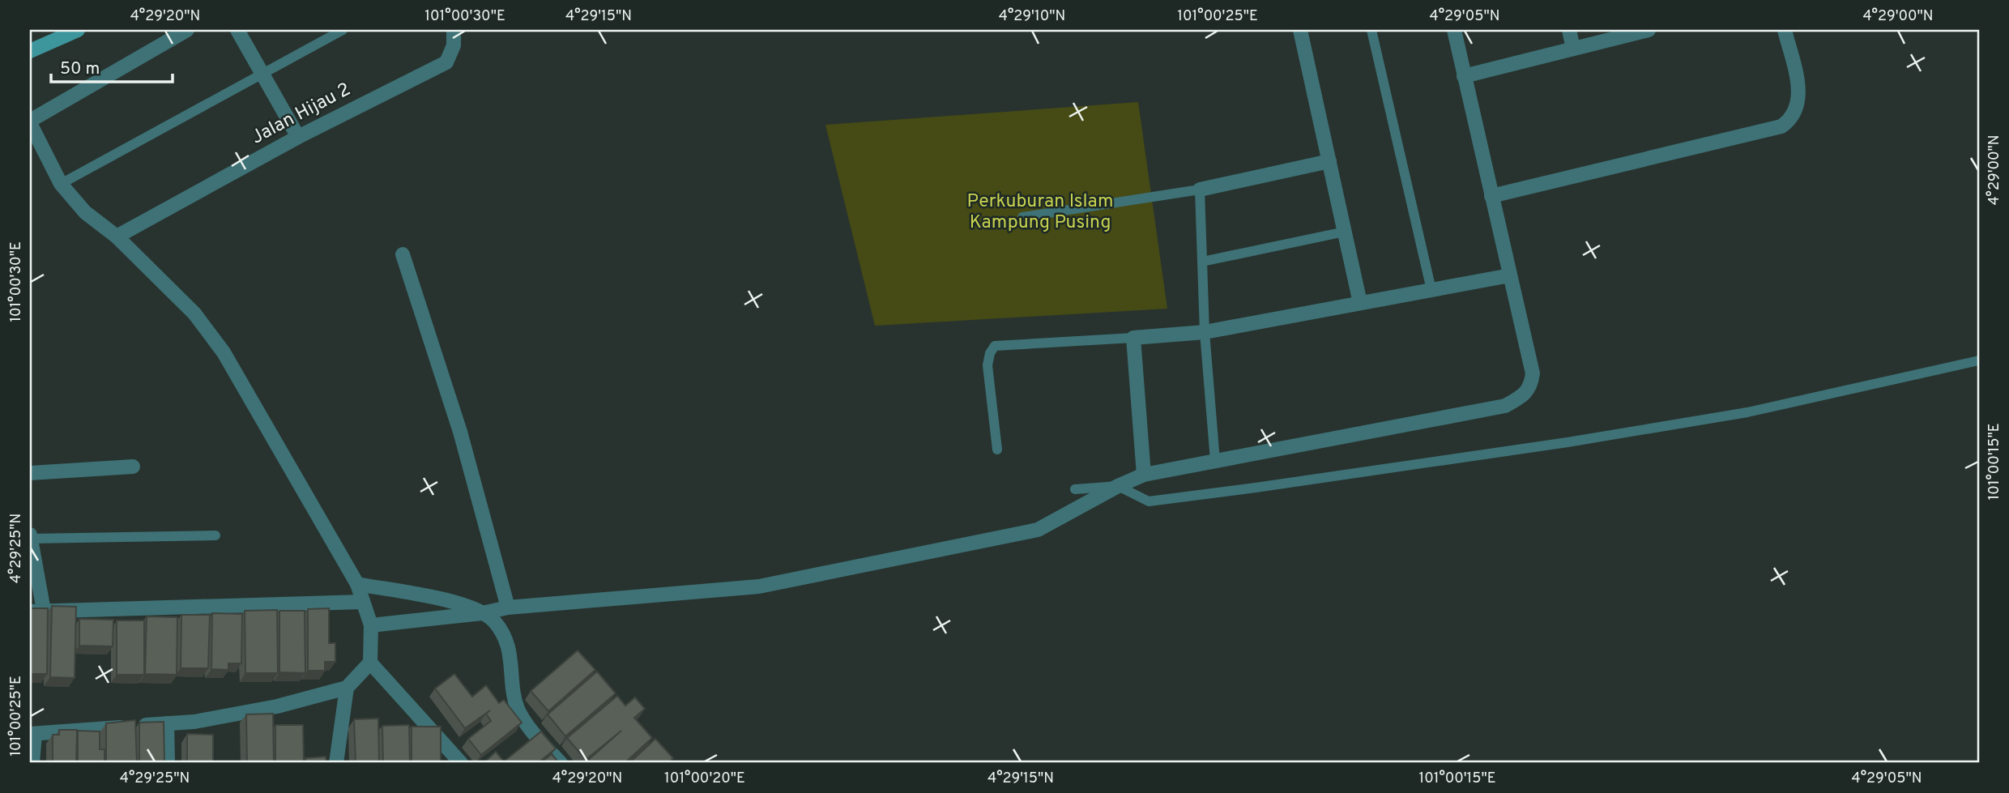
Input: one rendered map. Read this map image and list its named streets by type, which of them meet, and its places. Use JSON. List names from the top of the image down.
{
  "streets": {
    "street": ["Jalan Hijau 2"]
  },
  "parks": ["Perkuburan Islam Kampung Pusing"],
  "scale_bar": "50 m",
  "coordinates": [
    "4°29'20\"N",
    "101°00'30\"E",
    "4°29'15\"N",
    "4°29'10\"N",
    "101°00'25\"E",
    "4°29'05\"N",
    "4°29'00\"N",
    "101°00'15\"E",
    "4°29'25\"N",
    "101°00'20\"E"
  ]
}
